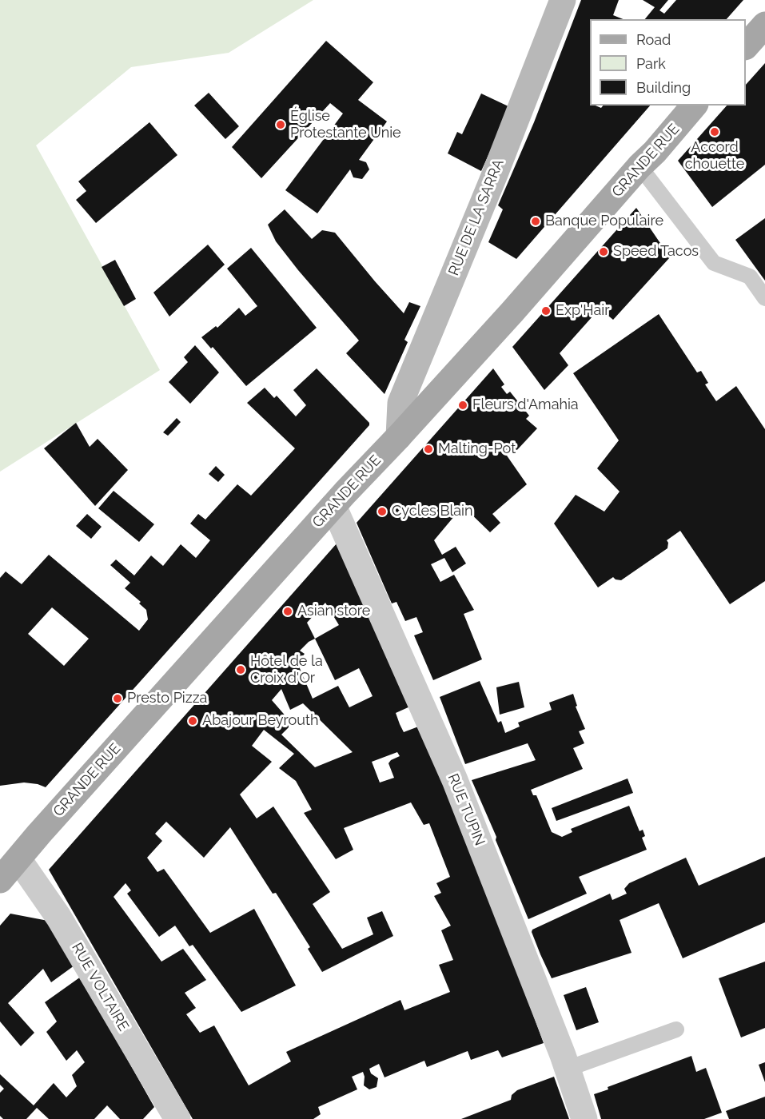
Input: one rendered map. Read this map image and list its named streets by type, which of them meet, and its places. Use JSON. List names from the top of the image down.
{
  "streets": {
    "main road": ["GRANDE RUE"],
    "street": ["RUE DE LA SARRA", "RUE TUPIN", "RUE VOLTAIRE"]
  },
  "crossings": [
    ["GRANDE RUE", "RUE DE LA SARRA"],
    ["GRANDE RUE", "RUE TUPIN"],
    ["GRANDE RUE", "RUE VOLTAIRE"]
  ],
  "places": [
    "Église Protestante Unie",
    "Accord chouette",
    "Banque Populaire",
    "Speed Tacos",
    "Exp'Hair",
    "Fleurs d'Amahia",
    "Malting-Pot",
    "Cycles Blain",
    "Asian store",
    "Hôtel de la Croix d'Or",
    "Presto Pizza",
    "Abajour Beyrouth"
  ],
  "legend": ["Road", "Park", "Building"]
}
